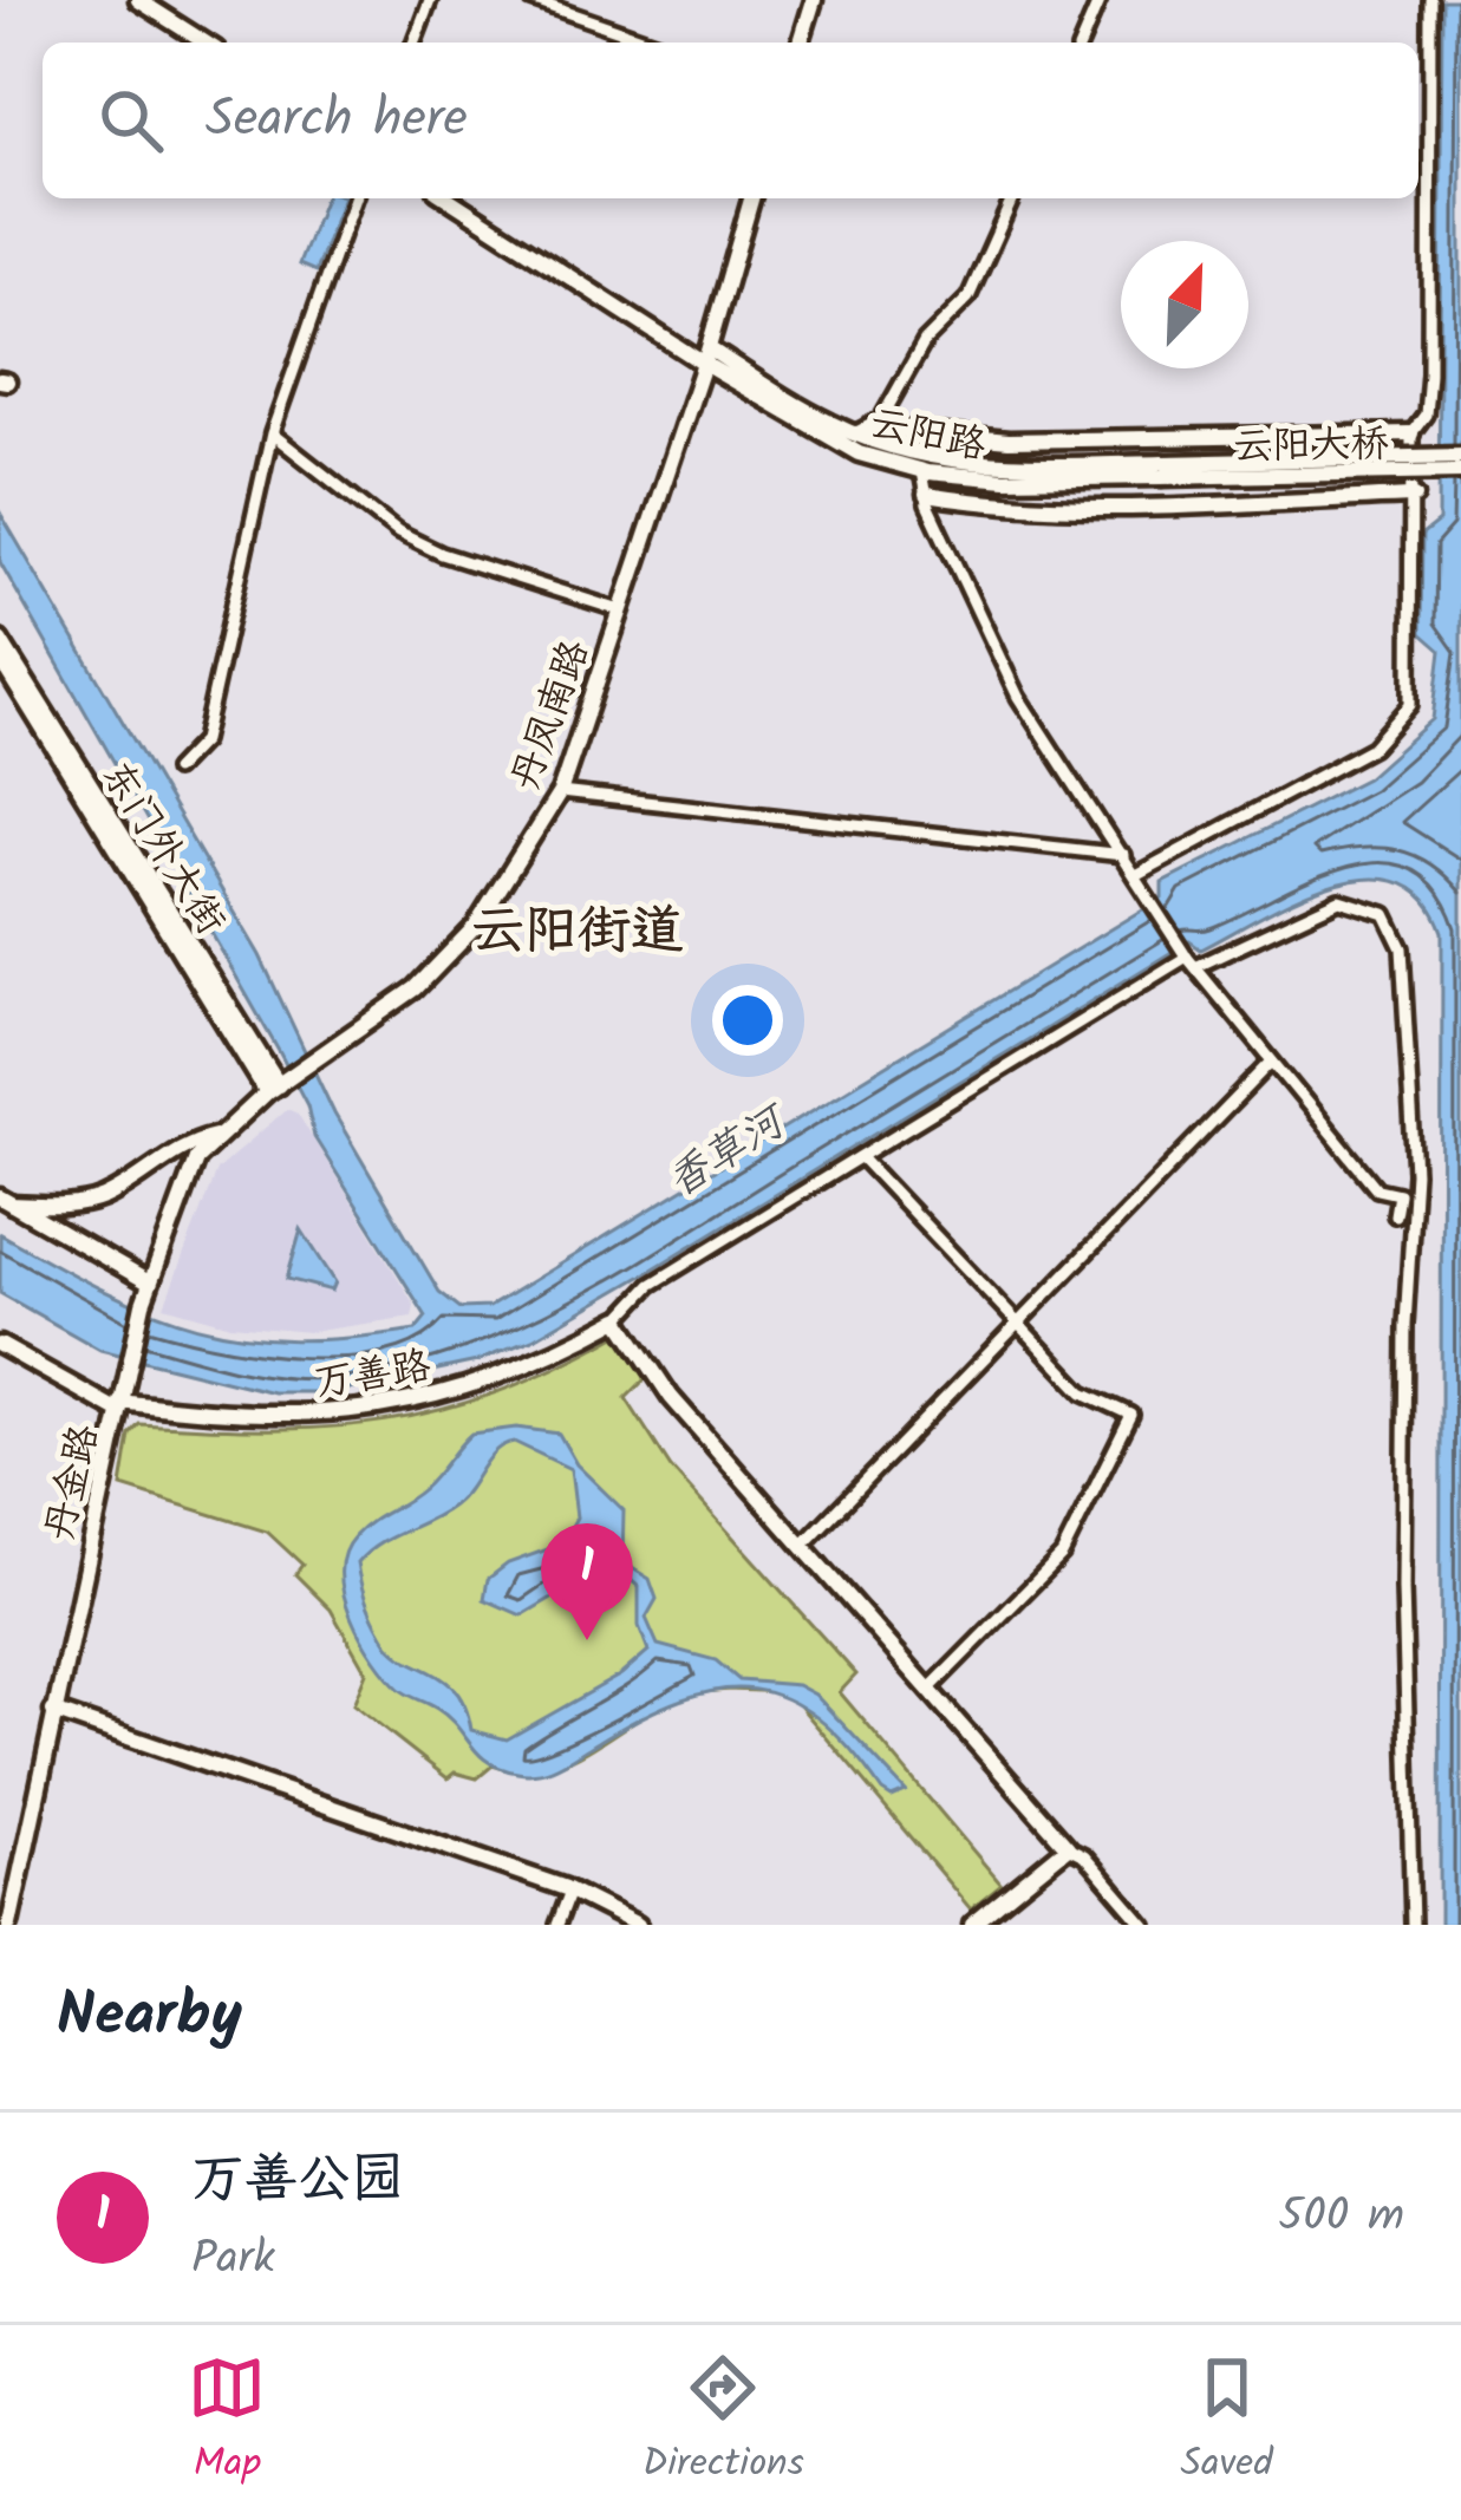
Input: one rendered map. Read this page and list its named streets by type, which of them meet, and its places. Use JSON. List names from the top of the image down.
{
  "streets": {
    "street": [
      "云阳路",
      "云阳大桥",
      "丹凤南路",
      "东门外大街",
      "万善路",
      "丹金路"
    ]
  },
  "crossings": [
    ["云阳路", "云阳大桥"],
    ["云阳路", "丹凤南路"],
    ["丹凤南路", "东门外大街"],
    ["丹凤南路", "丹金路"],
    ["万善路", "丹金路"]
  ],
  "districts": ["云阳街道"],
  "water": ["香草河"],
  "north": "top right",
  "page": {
    "search": "Search here",
    "pins": "1",
    "heading": "Nearby",
    "list": [
      {
        "mark": "1",
        "name": "万善公园",
        "note": "Park",
        "value": "500 m"
      }
    ],
    "nav": ["Map", "Directions", "Saved"]
  }
}
